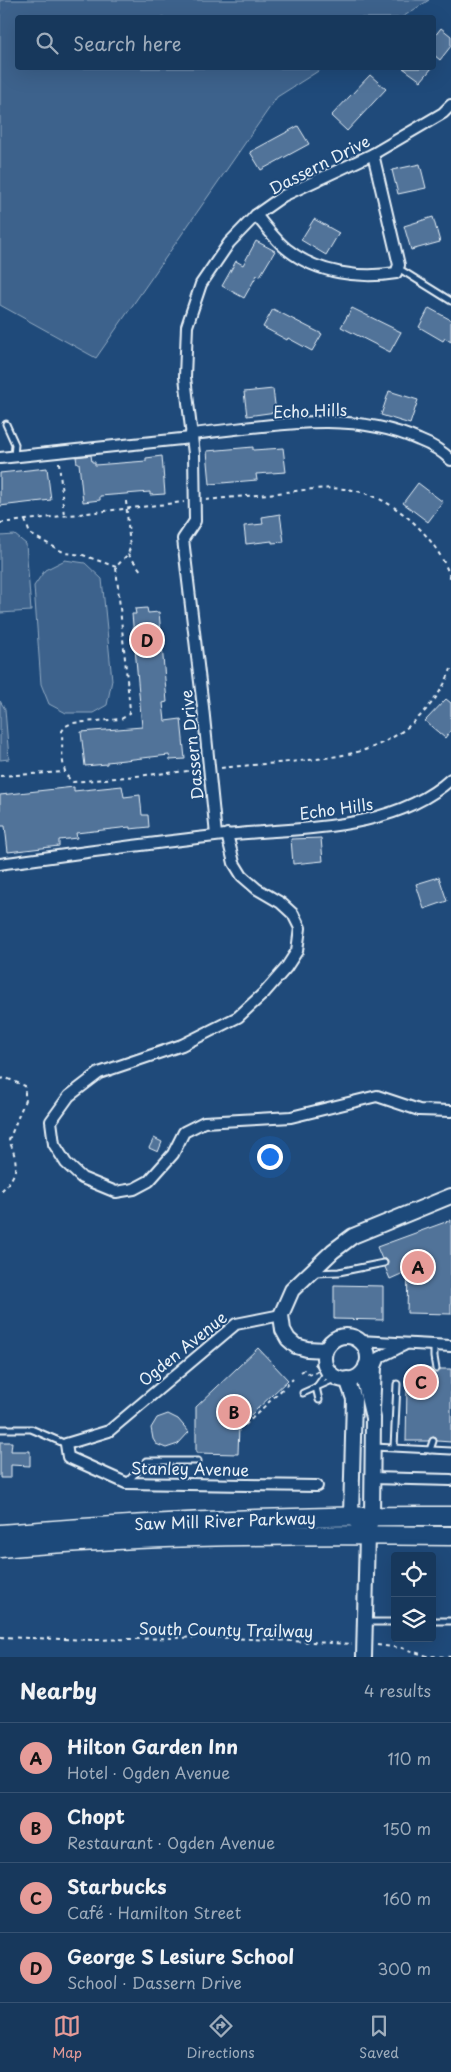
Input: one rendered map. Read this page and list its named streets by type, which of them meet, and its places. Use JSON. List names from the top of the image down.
{
  "streets": {
    "highway": ["Saw Mill River Parkway"],
    "street": [
      "Dassern Drive",
      "Echo Hills",
      "Ogden Avenue",
      "Stanley Avenue"
    ],
    "path": ["South County Trailway"]
  },
  "crossings": [
    ["Dassern Drive", "Echo Hills"],
    ["Ogden Avenue", "Stanley Avenue"]
  ],
  "page": {
    "search": "Search here",
    "pins": [
      "D",
      "A",
      "C",
      "B"
    ],
    "heading": ["Nearby", "4 results"],
    "list": [
      {
        "mark": "A",
        "name": "Hilton Garden Inn",
        "note": "Hotel · Ogden Avenue",
        "value": "110 m"
      },
      {
        "mark": "B",
        "name": "Chopt",
        "note": "Restaurant · Ogden Avenue",
        "value": "150 m"
      },
      {
        "mark": "C",
        "name": "Starbucks",
        "note": "Café · Hamilton Street",
        "value": "160 m"
      },
      {
        "mark": "D",
        "name": "George S Lesiure School",
        "note": "School · Dassern Drive",
        "value": "300 m"
      }
    ],
    "nav": ["Map", "Directions", "Saved"]
  }
}
